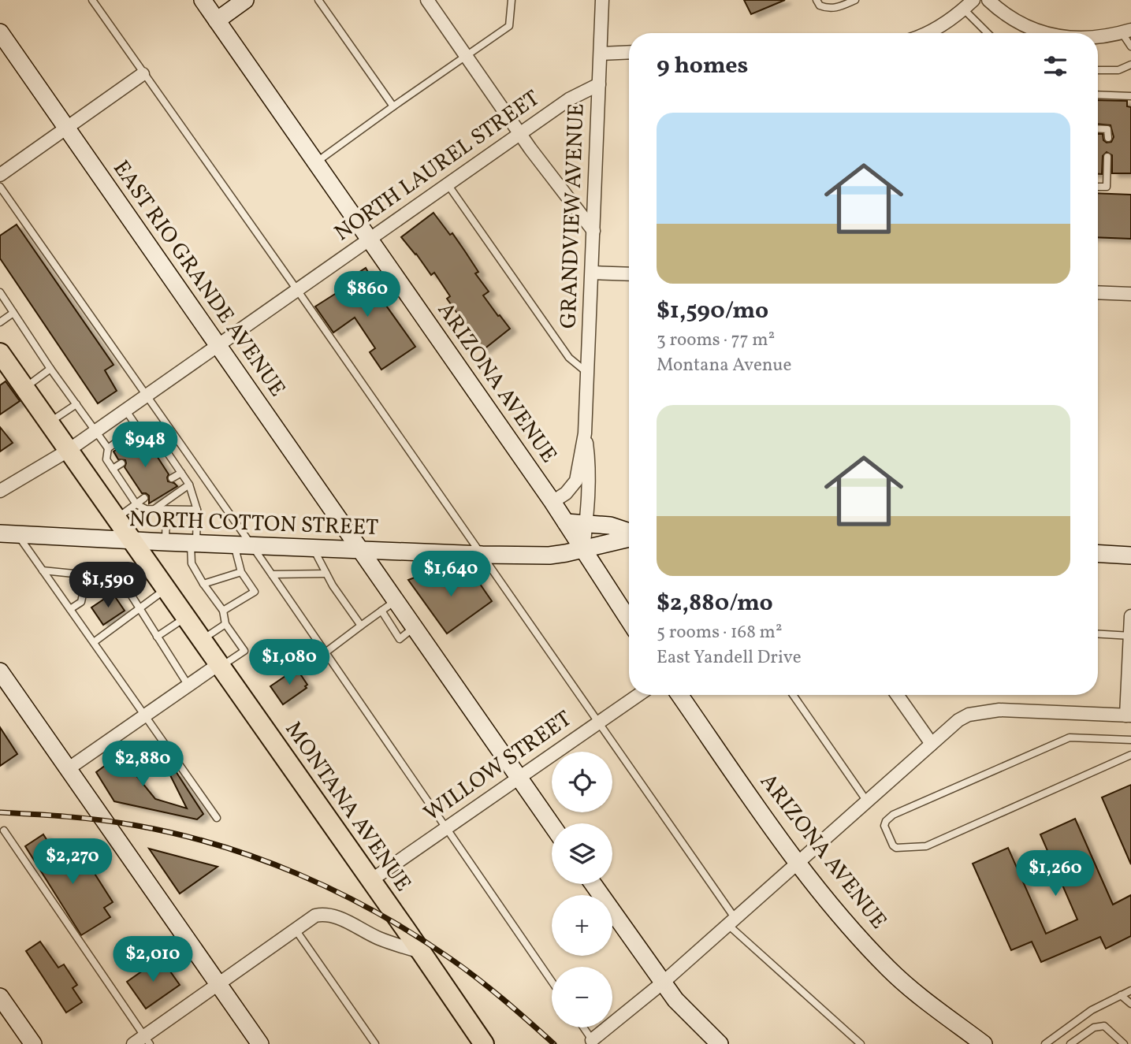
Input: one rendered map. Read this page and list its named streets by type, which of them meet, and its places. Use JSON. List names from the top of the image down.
{
  "streets": {
    "main road": [
      "EAST RIO GRANDE AVENUE",
      "ARIZONA AVENUE",
      "NORTH COTTON STREET",
      "MONTANA AVENUE"
    ],
    "street": ["NORTH LAUREL STREET", "GRANDVIEW AVENUE", "WILLOW STREET"]
  },
  "crossings": [
    ["NORTH LAUREL STREET", "GRANDVIEW AVENUE"],
    ["NORTH LAUREL STREET", "EAST RIO GRANDE AVENUE"],
    ["NORTH LAUREL STREET", "ARIZONA AVENUE"],
    ["NORTH LAUREL STREET", "MONTANA AVENUE"],
    ["GRANDVIEW AVENUE", "ARIZONA AVENUE"],
    ["GRANDVIEW AVENUE", "NORTH COTTON STREET"],
    ["EAST RIO GRANDE AVENUE", "NORTH COTTON STREET"],
    ["EAST RIO GRANDE AVENUE", "WILLOW STREET"],
    ["ARIZONA AVENUE", "NORTH COTTON STREET"],
    ["NORTH COTTON STREET", "MONTANA AVENUE"],
    ["WILLOW STREET", "MONTANA AVENUE"]
  ],
  "page": {
    "heading": "9 homes",
    "list": [
      {
        "name": "$1,590/mo",
        "note": "3 rooms · 77 m² · Montana Avenue"
      },
      {
        "name": "$2,880/mo",
        "note": "5 rooms · 168 m² · East Yandell Drive"
      }
    ],
    "price": [
      "$860",
      "$948",
      "$1,640",
      "$1,590",
      "$1,080",
      "$2,880",
      "$2,270",
      "$1,260",
      "$2,010"
    ],
    "map_buttons": ["+", "−"]
  }
}
